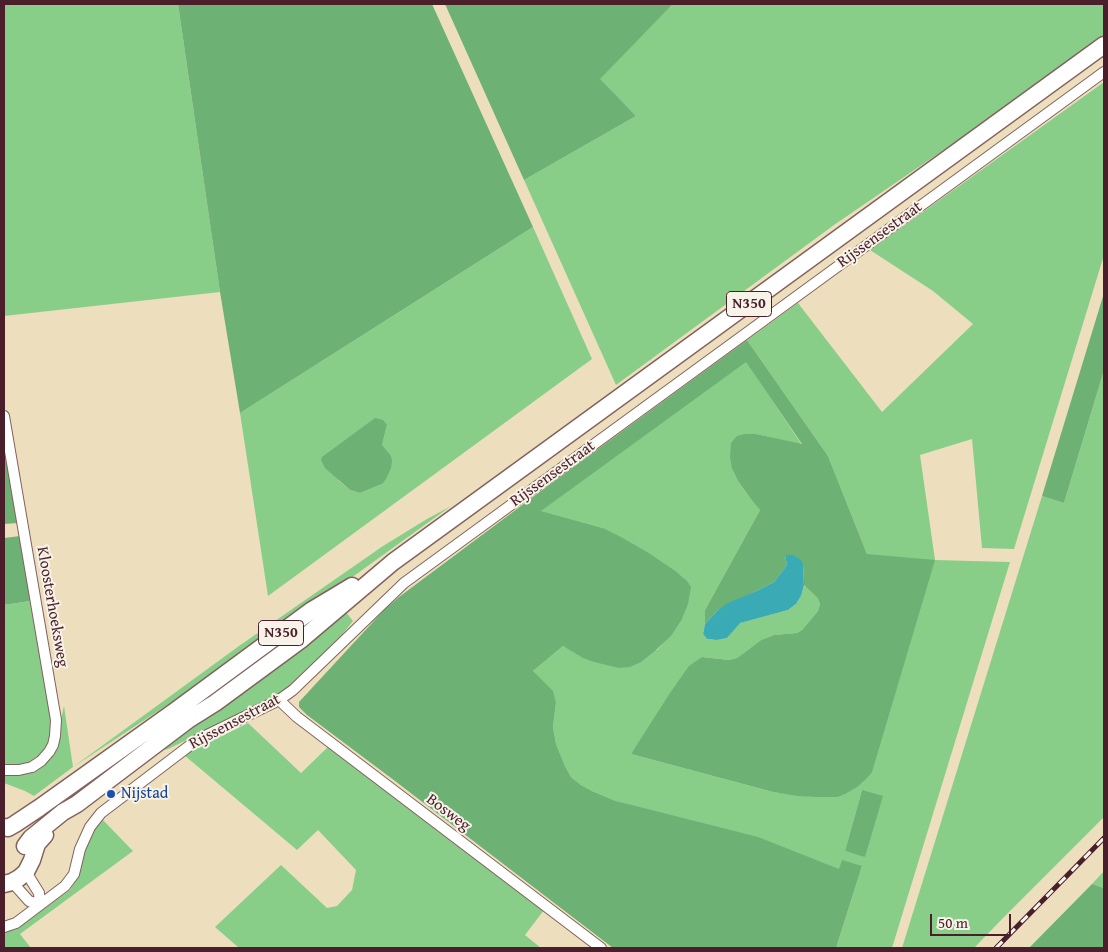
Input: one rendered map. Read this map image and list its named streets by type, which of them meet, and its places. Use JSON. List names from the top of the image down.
{
  "streets": {
    "main road": ["Rijssensestraat", "N350"],
    "street": ["Kloosterhoeksweg", "Bosweg"]
  },
  "crossings": [
    ["Rijssensestraat", "Bosweg"]
  ],
  "places": ["Nijstad"],
  "scale_bar": "50 m"
}
